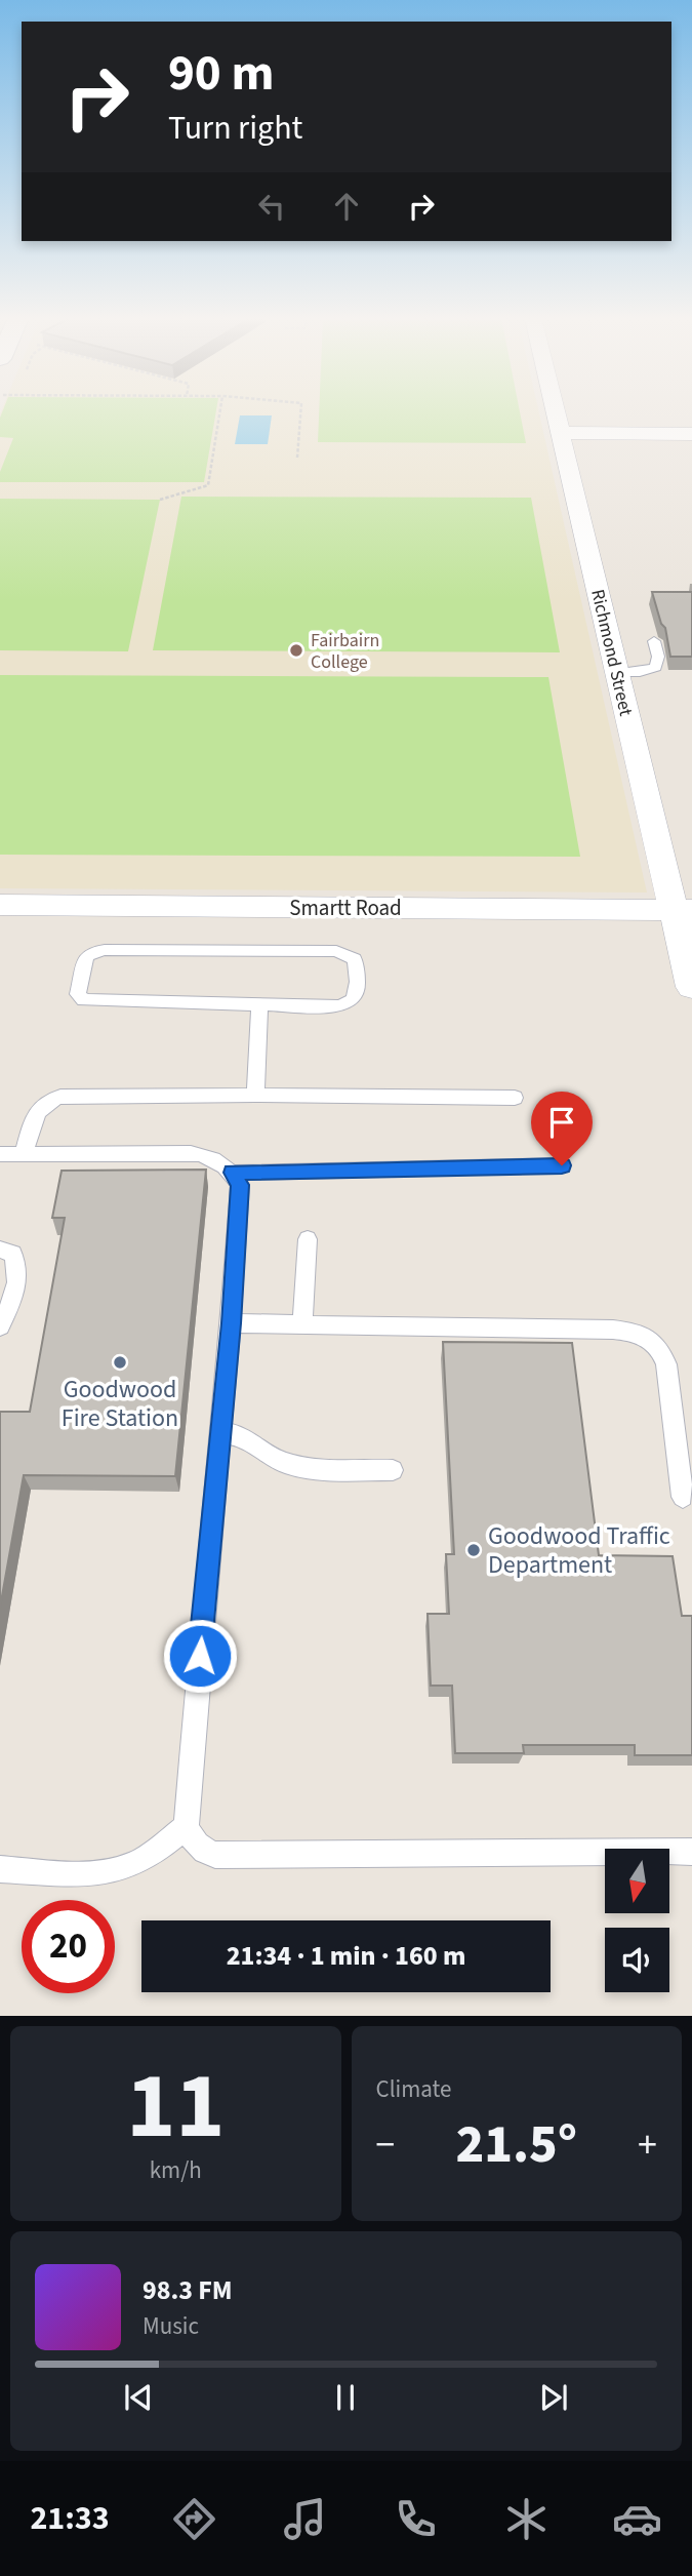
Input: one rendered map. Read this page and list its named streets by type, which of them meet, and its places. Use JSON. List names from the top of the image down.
{
  "streets": {
    "street": ["Richmond Street", "Smartt Road"]
  },
  "crossings": [
    ["Richmond Street", "Smartt Road"]
  ],
  "places": ["Fairbairn College", "Goodwood Fire Station", "Goodwood Traffic Department"],
  "north": "bottom",
  "page": {
    "turn": ["90 m", "Turn right"],
    "limit": "20",
    "trip": "21:34 · 1 min · 160 m",
    "tile": [
      ["11", "km/h"],
      "Climate"
    ],
    "heat": ["−", "21.5°", "+"],
    "song": ["98.3 FM", "Music"],
    "tabs": "21:33"
  }
}
